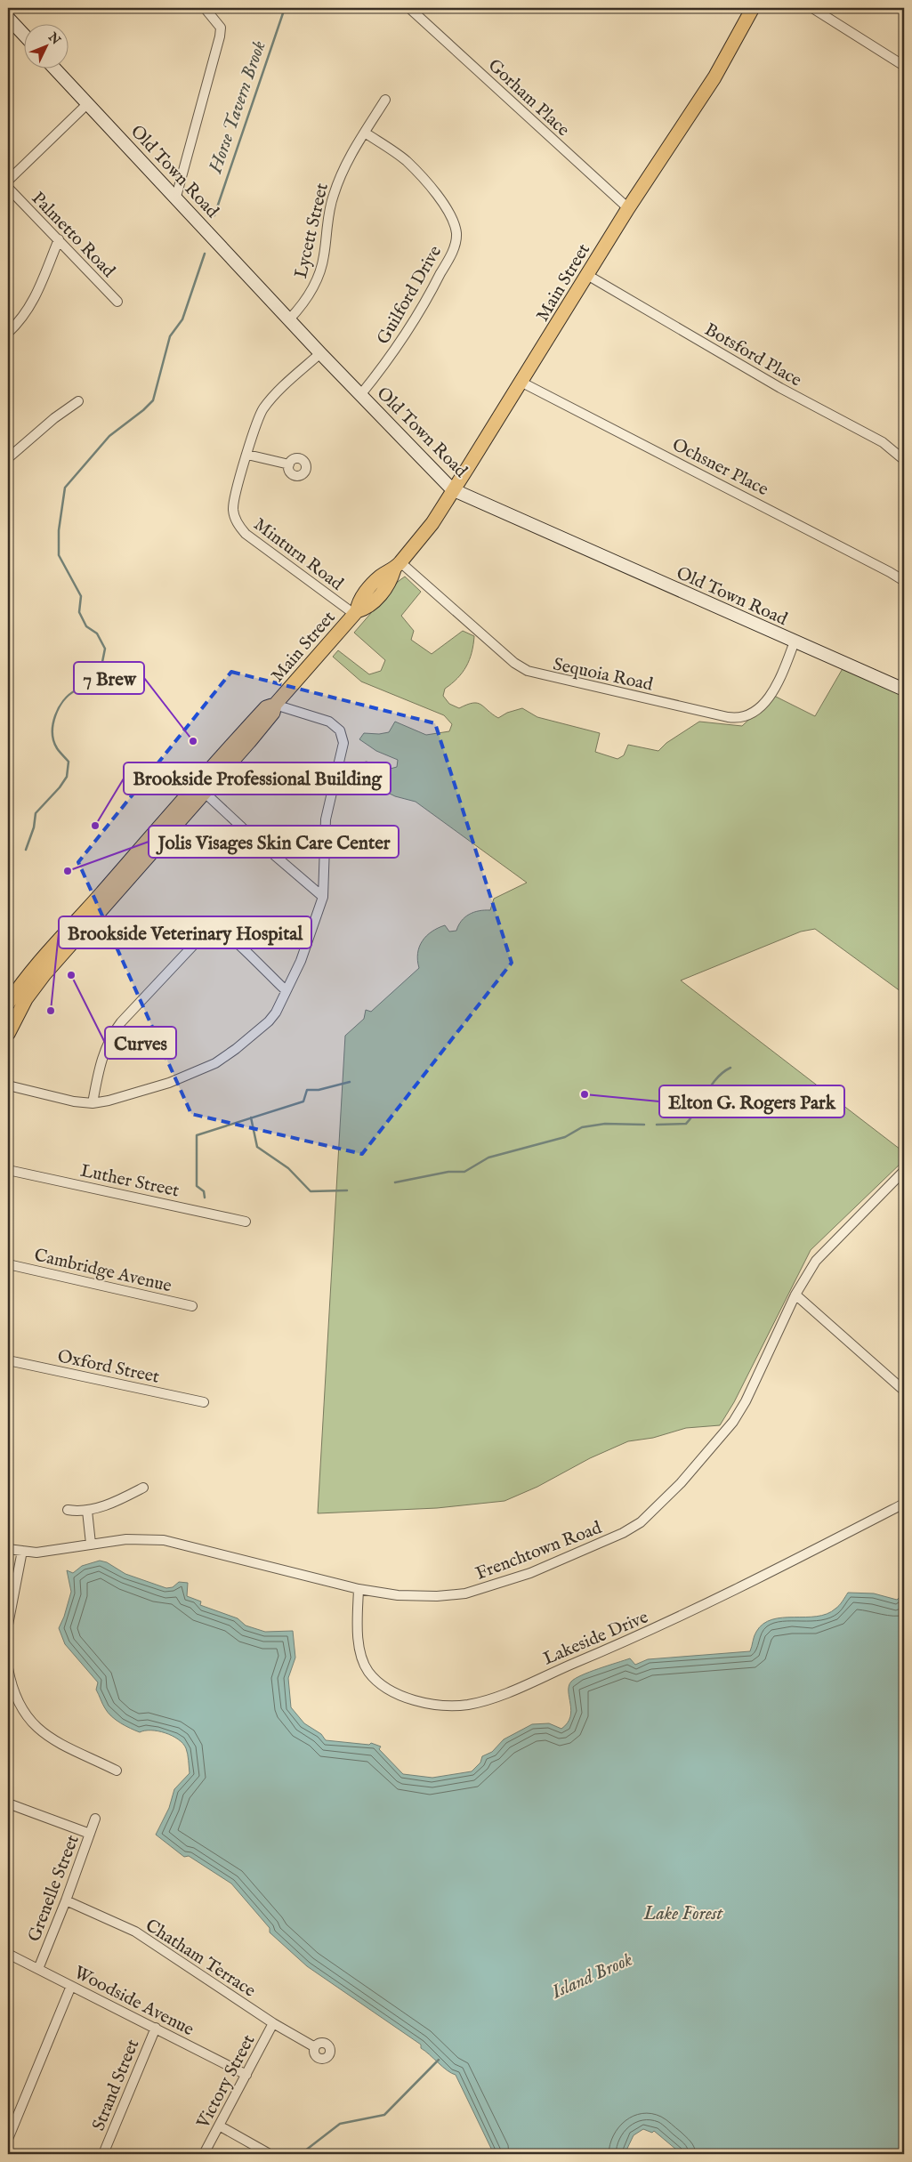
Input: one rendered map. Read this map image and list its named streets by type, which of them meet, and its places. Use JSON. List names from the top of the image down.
{
  "streets": {
    "main road": ["Old Town Road", "Main Street"],
    "street": [
      "Gorham Place",
      "Lycett Street",
      "Palmetto Road",
      "Guilford Drive",
      "Botsford Place",
      "Ochsner Place",
      "Minturn Road",
      "Sequoia Road",
      "Luther Street",
      "Cambridge Avenue",
      "Oxford Street",
      "Frenchtown Road",
      "Lakeside Drive",
      "Grenelle Street",
      "Chatham Terrace",
      "Woodside Avenue",
      "Victory Street",
      "Strand Street"
    ]
  },
  "crossings": [
    ["Gorham Place", "Main Street"],
    ["Old Town Road", "Lycett Street"],
    ["Old Town Road", "Main Street"],
    ["Old Town Road", "Guilford Drive"],
    ["Old Town Road", "Minturn Road"],
    ["Old Town Road", "Sequoia Road"],
    ["Lycett Street", "Guilford Drive"],
    ["Main Street", "Botsford Place"],
    ["Main Street", "Ochsner Place"],
    ["Main Street", "Minturn Road"],
    ["Main Street", "Sequoia Road"],
    ["Frenchtown Road", "Lakeside Drive"],
    ["Grenelle Street", "Chatham Terrace"],
    ["Grenelle Street", "Woodside Avenue"],
    ["Chatham Terrace", "Victory Street"],
    ["Woodside Avenue", "Victory Street"],
    ["Woodside Avenue", "Strand Street"]
  ],
  "water": ["Horse Tavern Brook", "Lake Forest", "Island Brook"],
  "places": [
    "7 Brew",
    "Brookside Professional Building",
    "Jolis Visages Skin Care Center",
    "Curves",
    "Brookside Veterinary Hospital",
    "Elton G. Rogers Park"
  ],
  "north": "top right"
}
